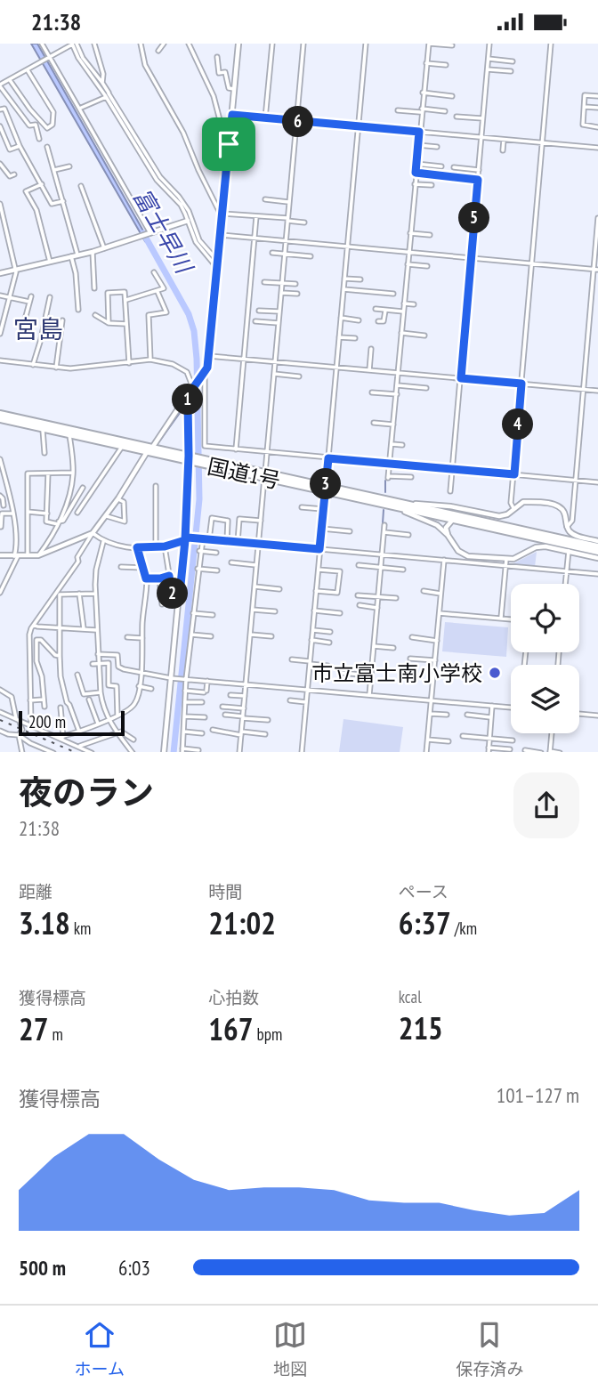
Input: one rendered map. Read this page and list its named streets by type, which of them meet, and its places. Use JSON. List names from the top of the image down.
{
  "streets": {
    "highway": ["国道1号"]
  },
  "districts": ["宮島"],
  "water": ["富士早川"],
  "places": ["市立富士南小学校"],
  "scale_bar": "200 m",
  "page": {
    "status": "21:38",
    "pins": [
      "6",
      "5",
      "1",
      "4",
      "3",
      "2"
    ],
    "scale": "200 m",
    "heading": ["夜のラン", "21:38"],
    "stats": [
      ["距離", "3.18 km"],
      ["時間", "21:02"],
      ["ペース", "6:37 /km"],
      ["獲得標高", "27 m"],
      ["心拍数", "167 bpm"],
      ["kcal", "215"]
    ],
    "chart": ["獲得標高", "101–127 m"],
    "list": [
      {
        "name": "500 m",
        "note": "6:03"
      }
    ],
    "tabs": ["ホーム", "地図", "保存済み"]
  }
}
